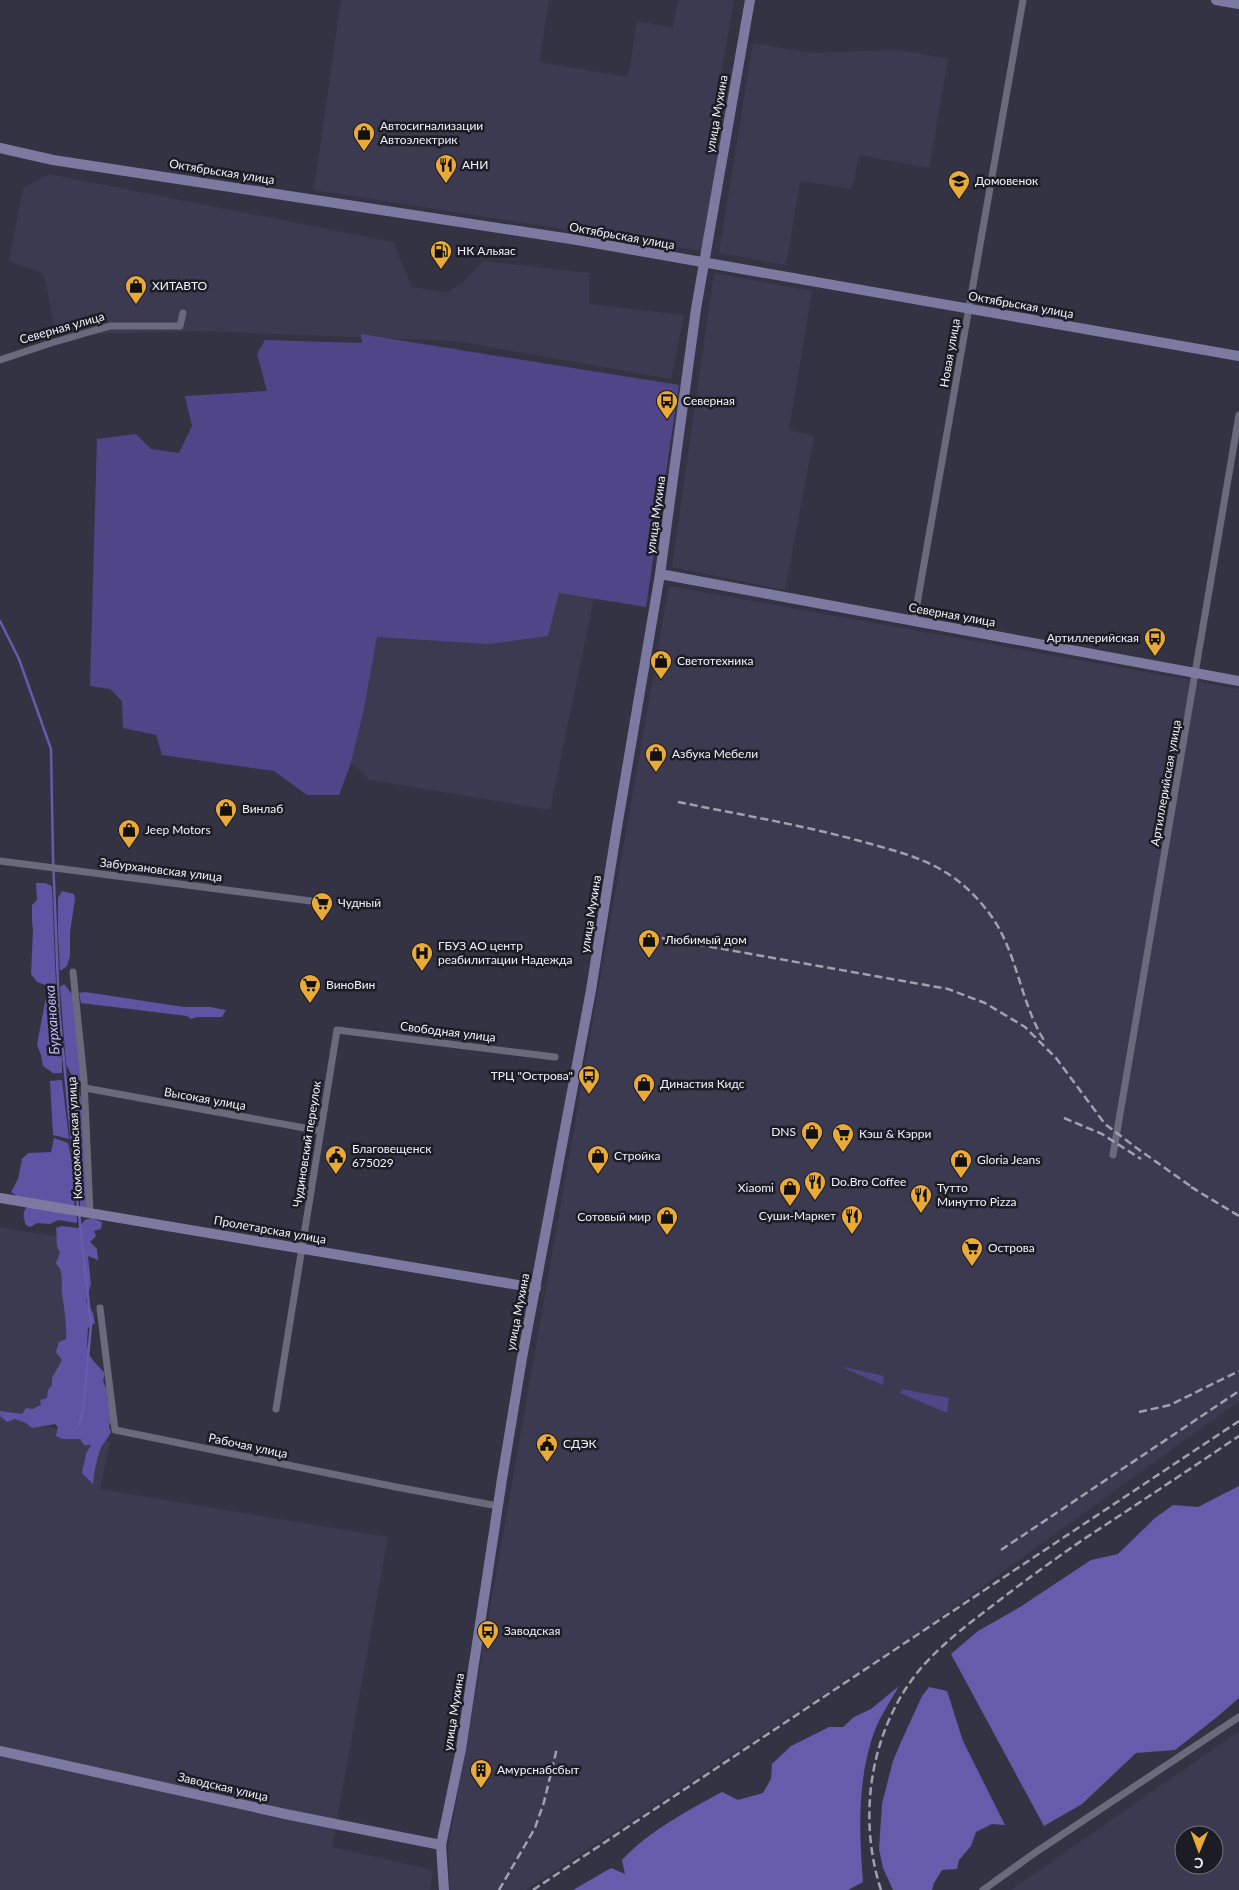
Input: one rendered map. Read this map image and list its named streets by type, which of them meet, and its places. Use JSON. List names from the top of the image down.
{
  "streets": {
    "main road": [
      "улица Мухина",
      "Октябрьская улица",
      "Северная улица",
      "Пролетарская улица",
      "Заводская улица"
    ],
    "street": [
      "Новая улица",
      "Артиллерийская улица",
      "Забурхановская улица",
      "Свободная улица",
      "Высокая улица",
      "Комсомольская улица",
      "Чудиновский переулок",
      "Рабочая улица"
    ]
  },
  "crossings": [
    ["улица Мухина", "Октябрьская улица"],
    ["улица Мухина", "Северная улица"],
    ["улица Мухина", "Пролетарская улица"],
    ["улица Мухина", "Рабочая улица"],
    ["улица Мухина", "Заводская улица"],
    ["Октябрьская улица", "Новая улица"],
    ["Северная улица", "Новая улица"],
    ["Северная улица", "Артиллерийская улица"],
    ["Свободная улица", "Чудиновский переулок"],
    ["Высокая улица", "Комсомольская улица"],
    ["Высокая улица", "Чудиновский переулок"],
    ["Комсомольская улица", "Пролетарская улица"],
    ["Чудиновский переулок", "Пролетарская улица"]
  ],
  "water": ["Бурхановка"],
  "places": {
    "shop": [
      "Автосигнализации Автоэлектрик",
      "ХИТАВТО",
      "Светотехника",
      "Азбука Мебели",
      "Винлаб",
      "Jeep Motors",
      "Любимый дом",
      "Династия Кидс",
      "DNS",
      "Стройка",
      "Gloria Jeans",
      "Xiaomi",
      "Сотовый мир"
    ],
    "restaurant": [
      "АНИ",
      "Do.Bro Coffee",
      "Тутто Минутто Pizza",
      "Суши-Маркет"
    ],
    "school or university": ["Домовенок"],
    "fuel station": ["НК Альяас"],
    "bus stop": [
      "Северная",
      "Артиллерийская",
      "ТРЦ \"Острова\"",
      "Заводская"
    ],
    "supermarket": [
      "Чудный",
      "ВиноВин",
      "Кэш & Кэрри",
      "Острова"
    ],
    "hospital": ["ГБУЗ АО центр реабилитации Надежда"],
    "public building": ["Благовещенск 675029", "СДЭК"],
    "building": ["Амурснабсбыт"]
  },
  "north": "bottom"
}
